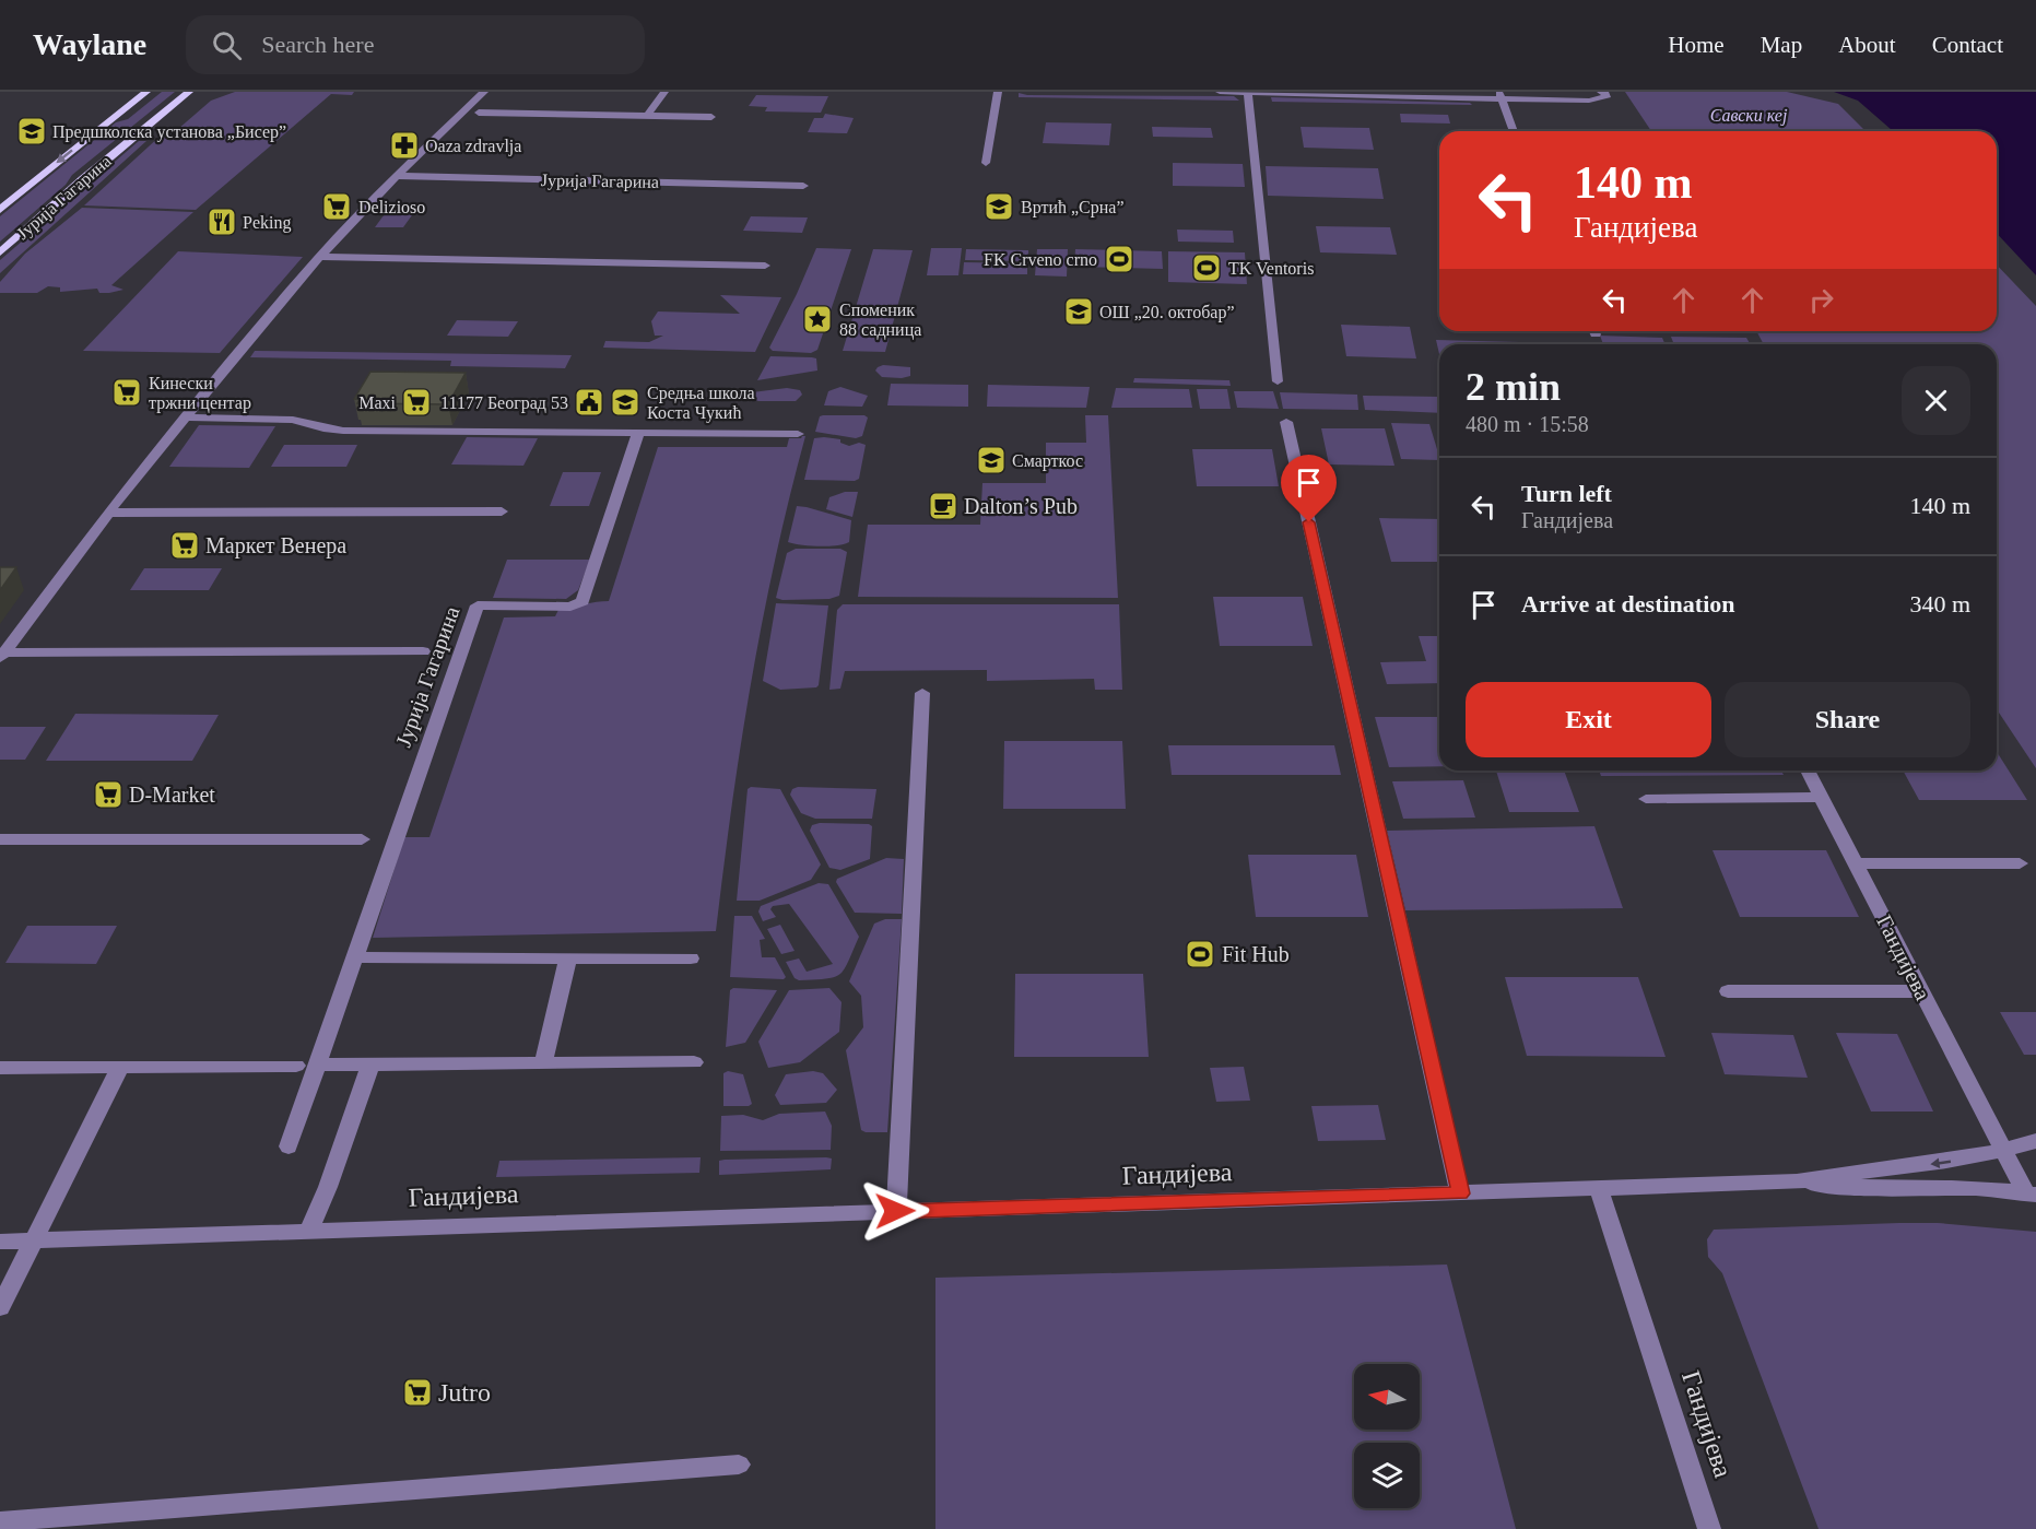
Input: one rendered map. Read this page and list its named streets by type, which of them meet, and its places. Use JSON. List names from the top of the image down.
{
  "streets": {
    "main road": ["Јурија Гагарина"],
    "street": ["Гандијева"]
  },
  "parks": ["Савски кеј"],
  "places": {
    "school or university": [
      "Предшколска установа „Бисер”",
      "Вртић „Срна”",
      "ОШ „20. октобар”",
      "Средња школа Коста Чукић",
      "Смарткос"
    ],
    "pharmacy": ["Oaza zdravlja"],
    "supermarket": [
      "Delizioso",
      "Кинески тржни центар",
      "Maxi",
      "Маркет Венера",
      "D-Market",
      "Jutro"
    ],
    "restaurant": ["Peking"],
    "sports": ["FK Crveno crno", "TK Ventoris", "Fit Hub"],
    "place": ["Споменик 88 садница"],
    "public building": ["11177 Београд 53"],
    "cafe": ["Dalton’s Pub"]
  },
  "north": "left",
  "page": {
    "header": "Waylane",
    "search": "Search here",
    "nav": [
      "Home",
      "Map",
      "About",
      "Contact"
    ],
    "turn": ["140 m", "Гандијева"],
    "heading": ["2 min", "480 m · 15:58"],
    "list": [
      {
        "name": "Turn left",
        "note": "Гандијева",
        "value": "140 m"
      },
      {
        "name": "Arrive at destination",
        "value": "340 m"
      }
    ],
    "buttons": ["Exit", "Share"]
  }
}
